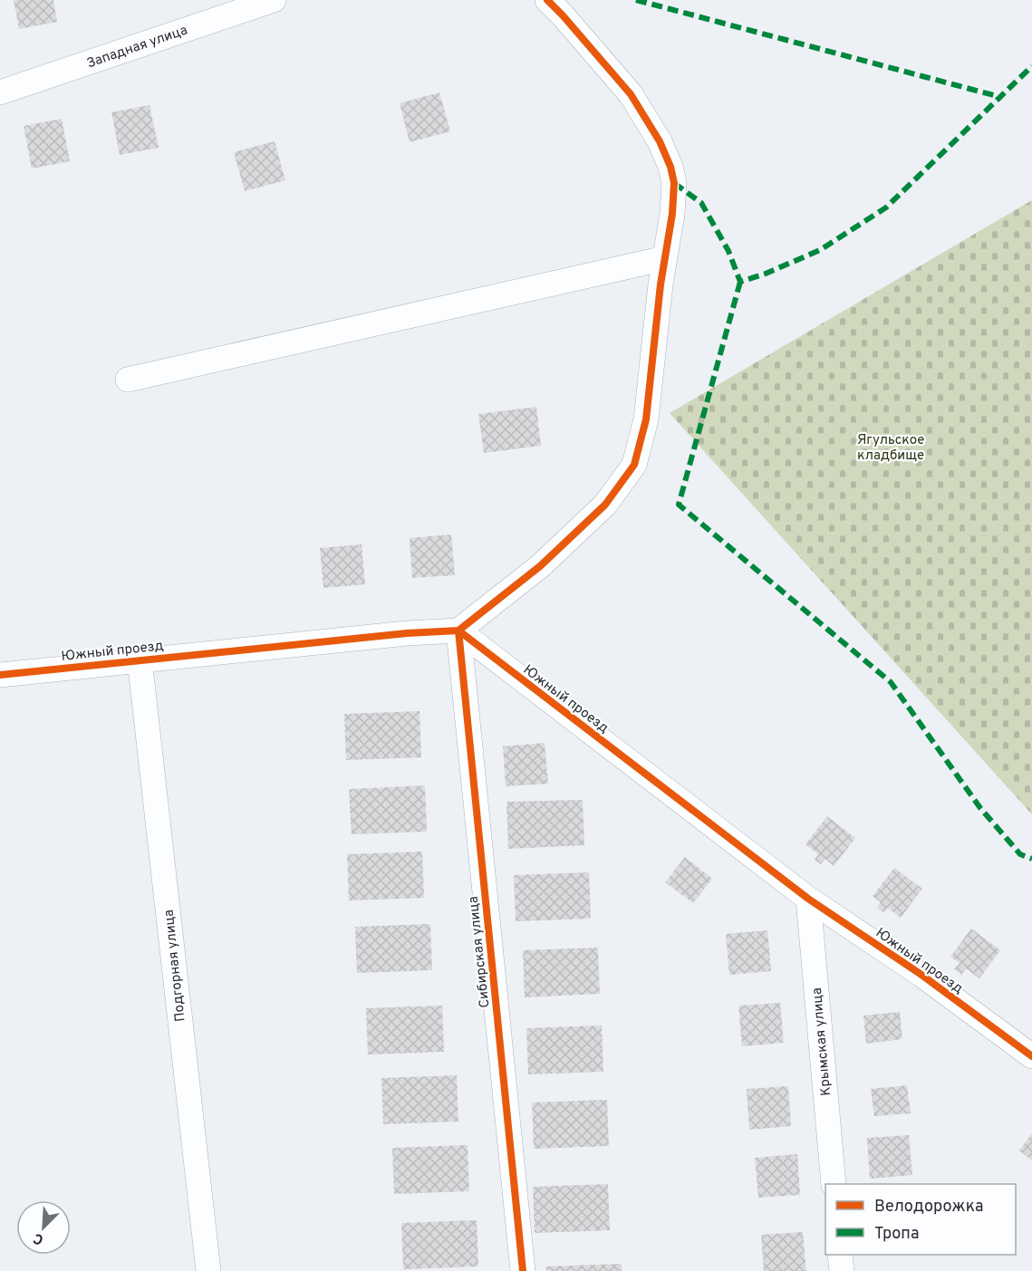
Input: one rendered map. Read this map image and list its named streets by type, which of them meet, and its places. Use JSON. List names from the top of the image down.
{
  "streets": {
    "street": [
      "Западная улица",
      "Южный проезд",
      "Сибирская улица",
      "Подгорная улица",
      "Крымская улица"
    ]
  },
  "crossings": [
    ["Южный проезд", "Сибирская улица"],
    ["Южный проезд", "Подгорная улица"],
    ["Южный проезд", "Крымская улица"]
  ],
  "parks": ["Ягульское кладбище"],
  "legend": ["Велодорожка", "Тропа"],
  "north": "bottom left"
}
